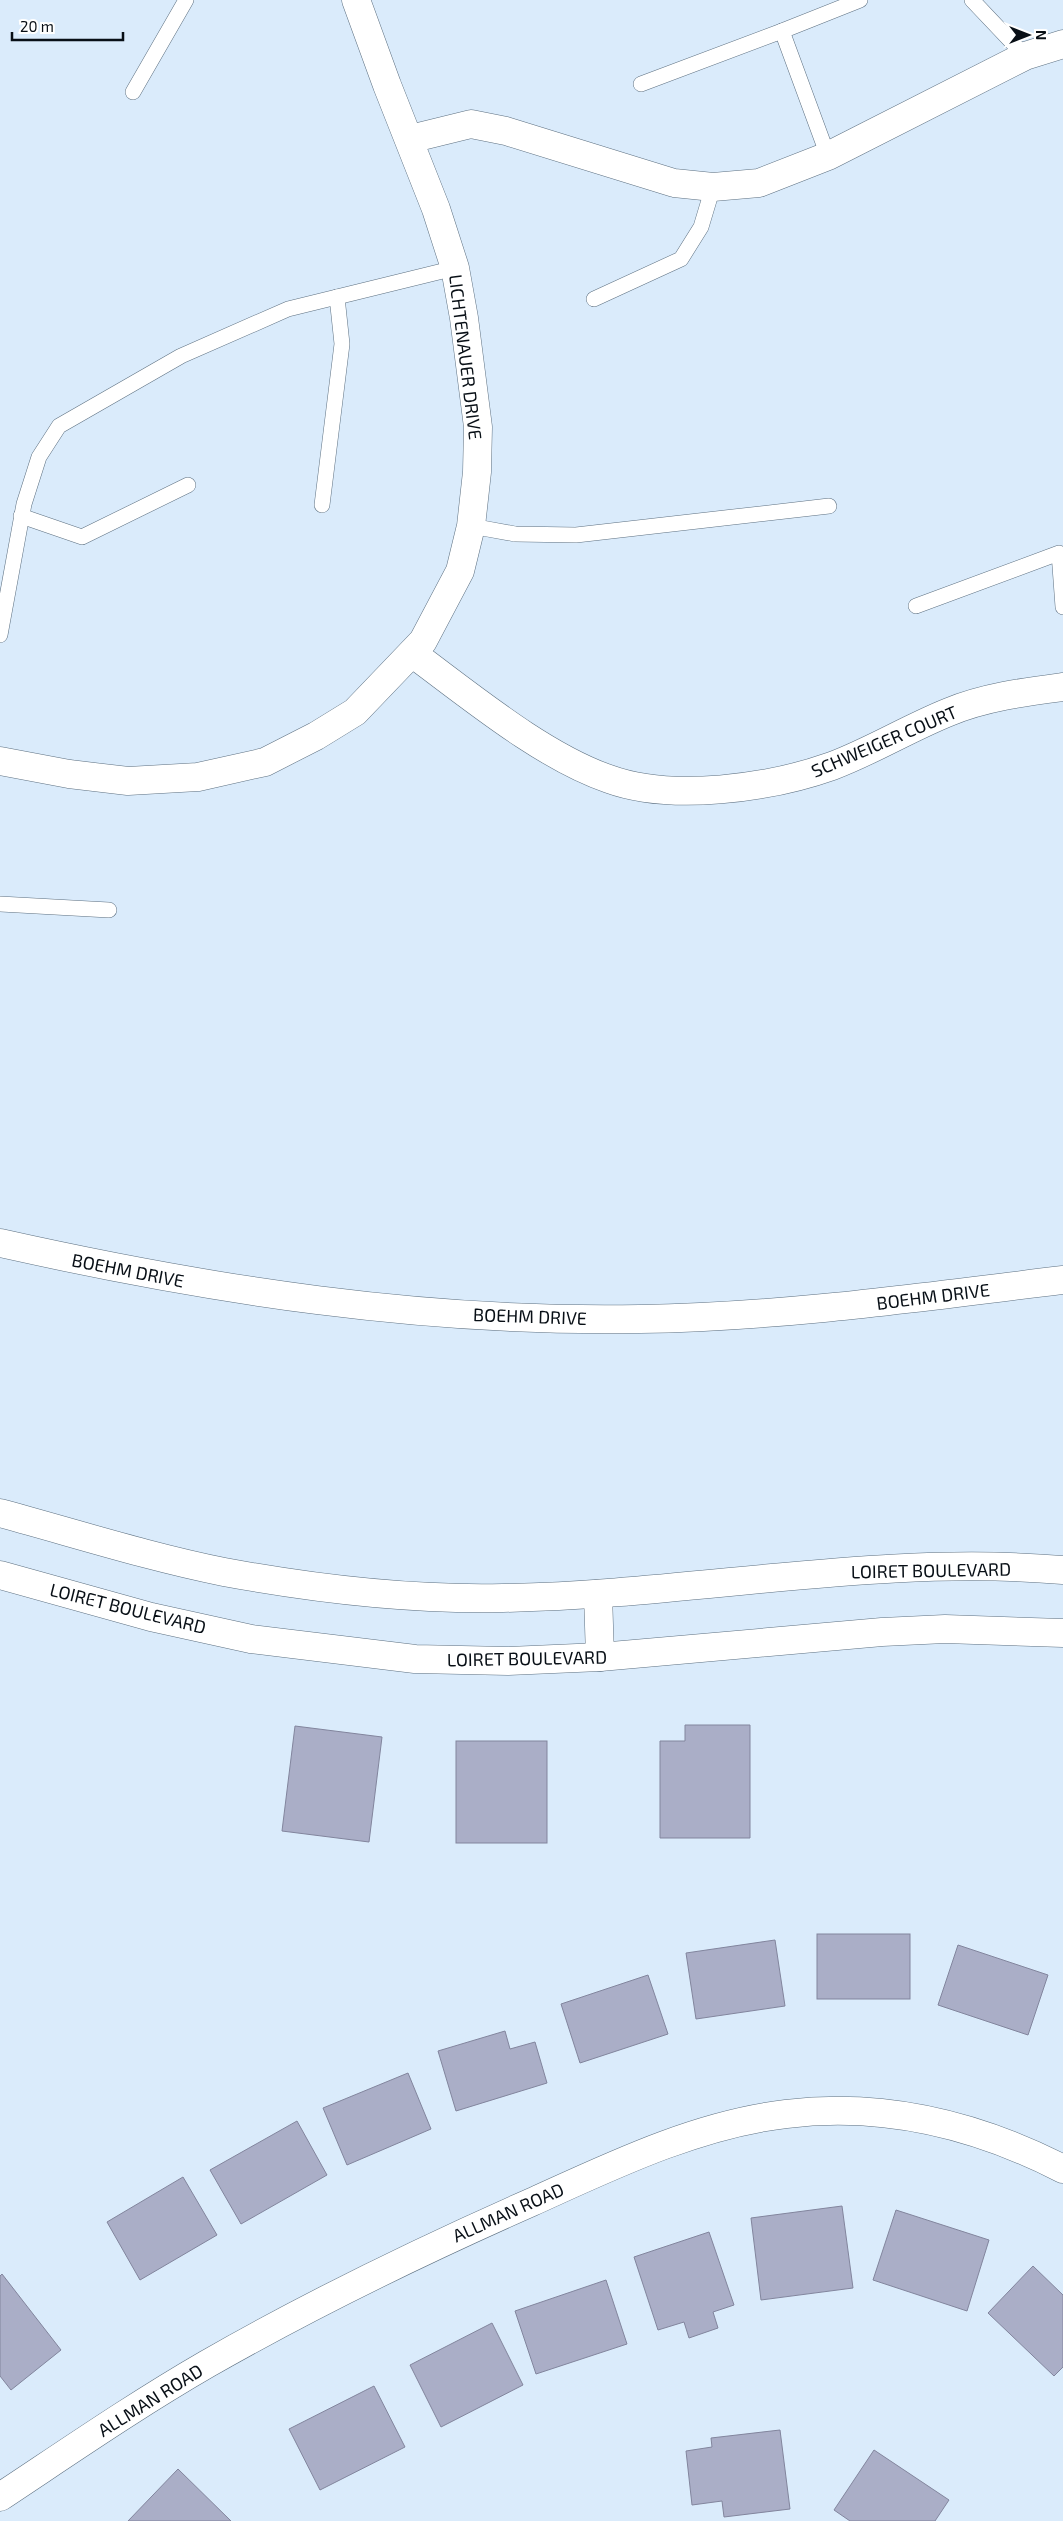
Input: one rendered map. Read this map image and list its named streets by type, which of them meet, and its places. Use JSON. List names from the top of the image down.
{
  "streets": {
    "street": [
      "LICHTENAUER DRIVE",
      "SCHWEIGER COURT",
      "BOEHM DRIVE",
      "LOIRET BOULEVARD",
      "ALLMAN ROAD"
    ]
  },
  "crossings": [
    ["LICHTENAUER DRIVE", "SCHWEIGER COURT"]
  ],
  "scale_bar": "20 m",
  "north": "right"
}
